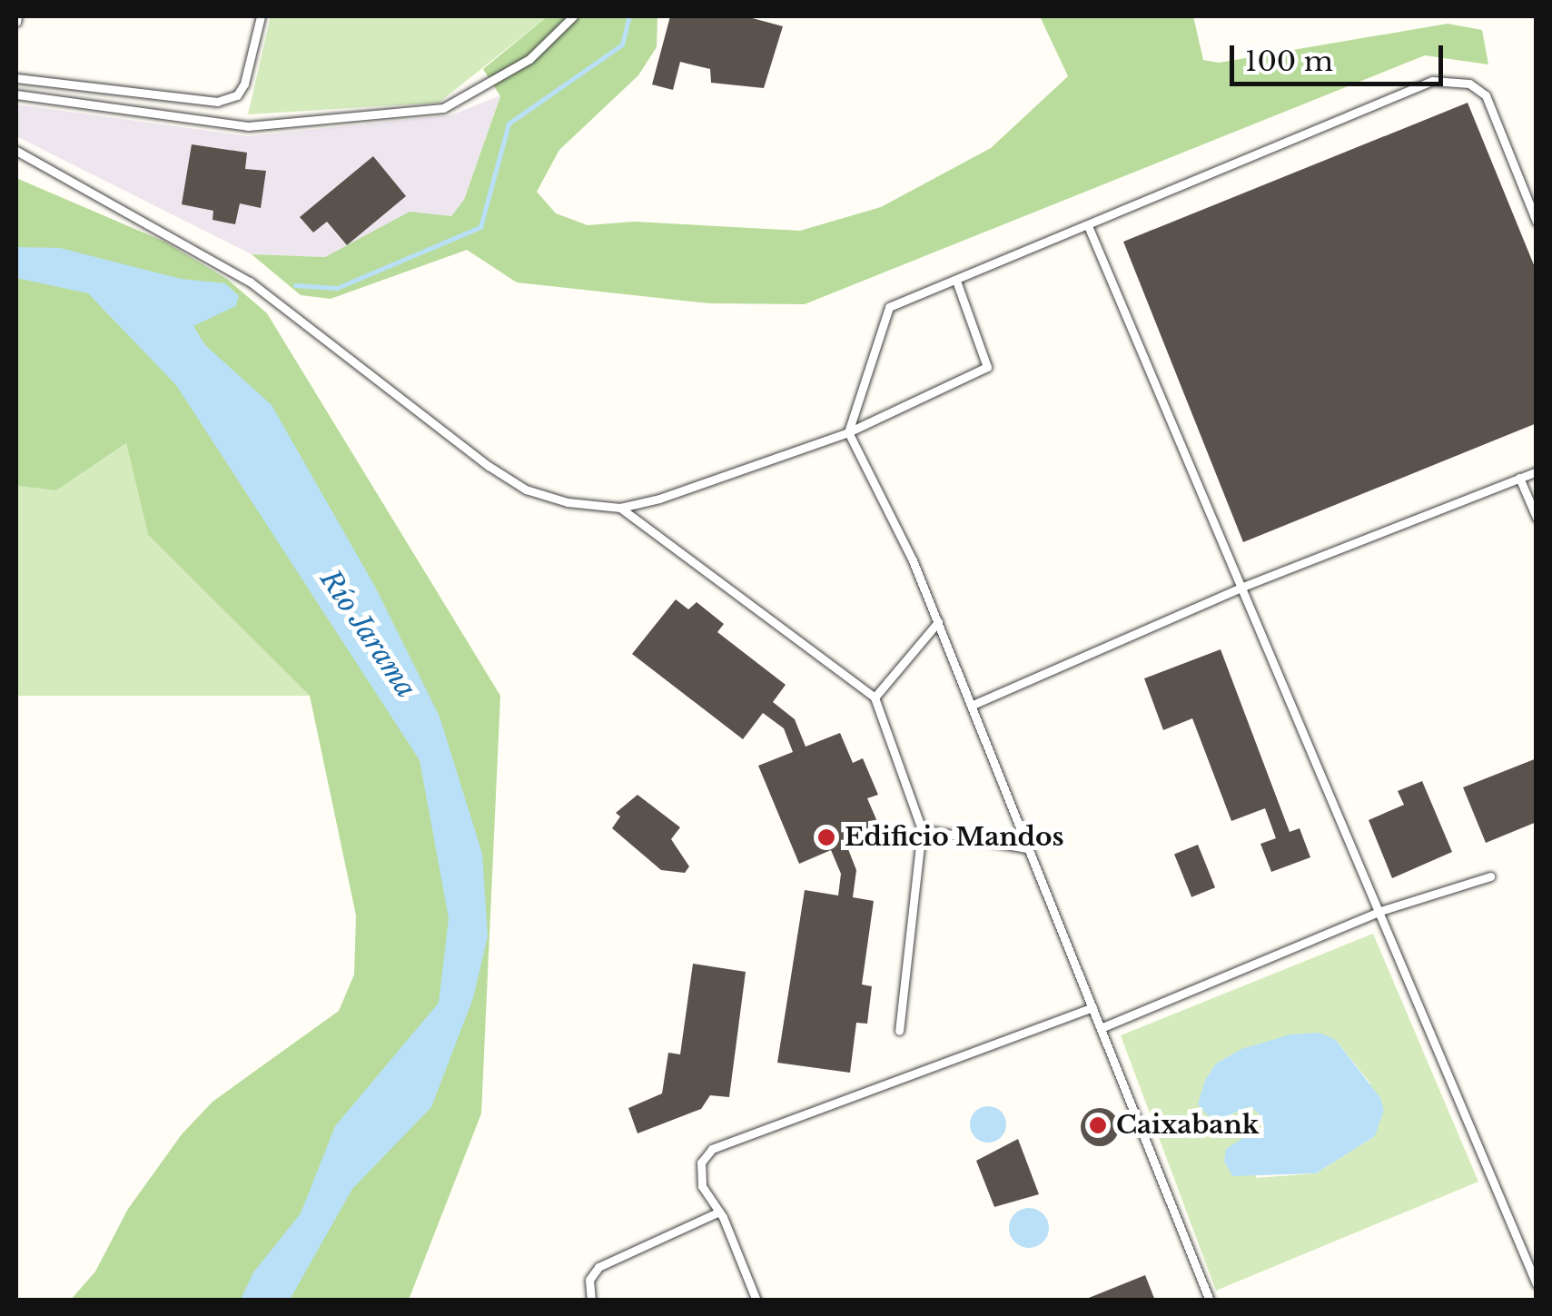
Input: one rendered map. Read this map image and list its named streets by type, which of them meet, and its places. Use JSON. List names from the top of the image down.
{
  "water": ["Río Jarama"],
  "places": ["Edificio Mandos", "Caixabank"],
  "scale_bar": "100 m"
}
